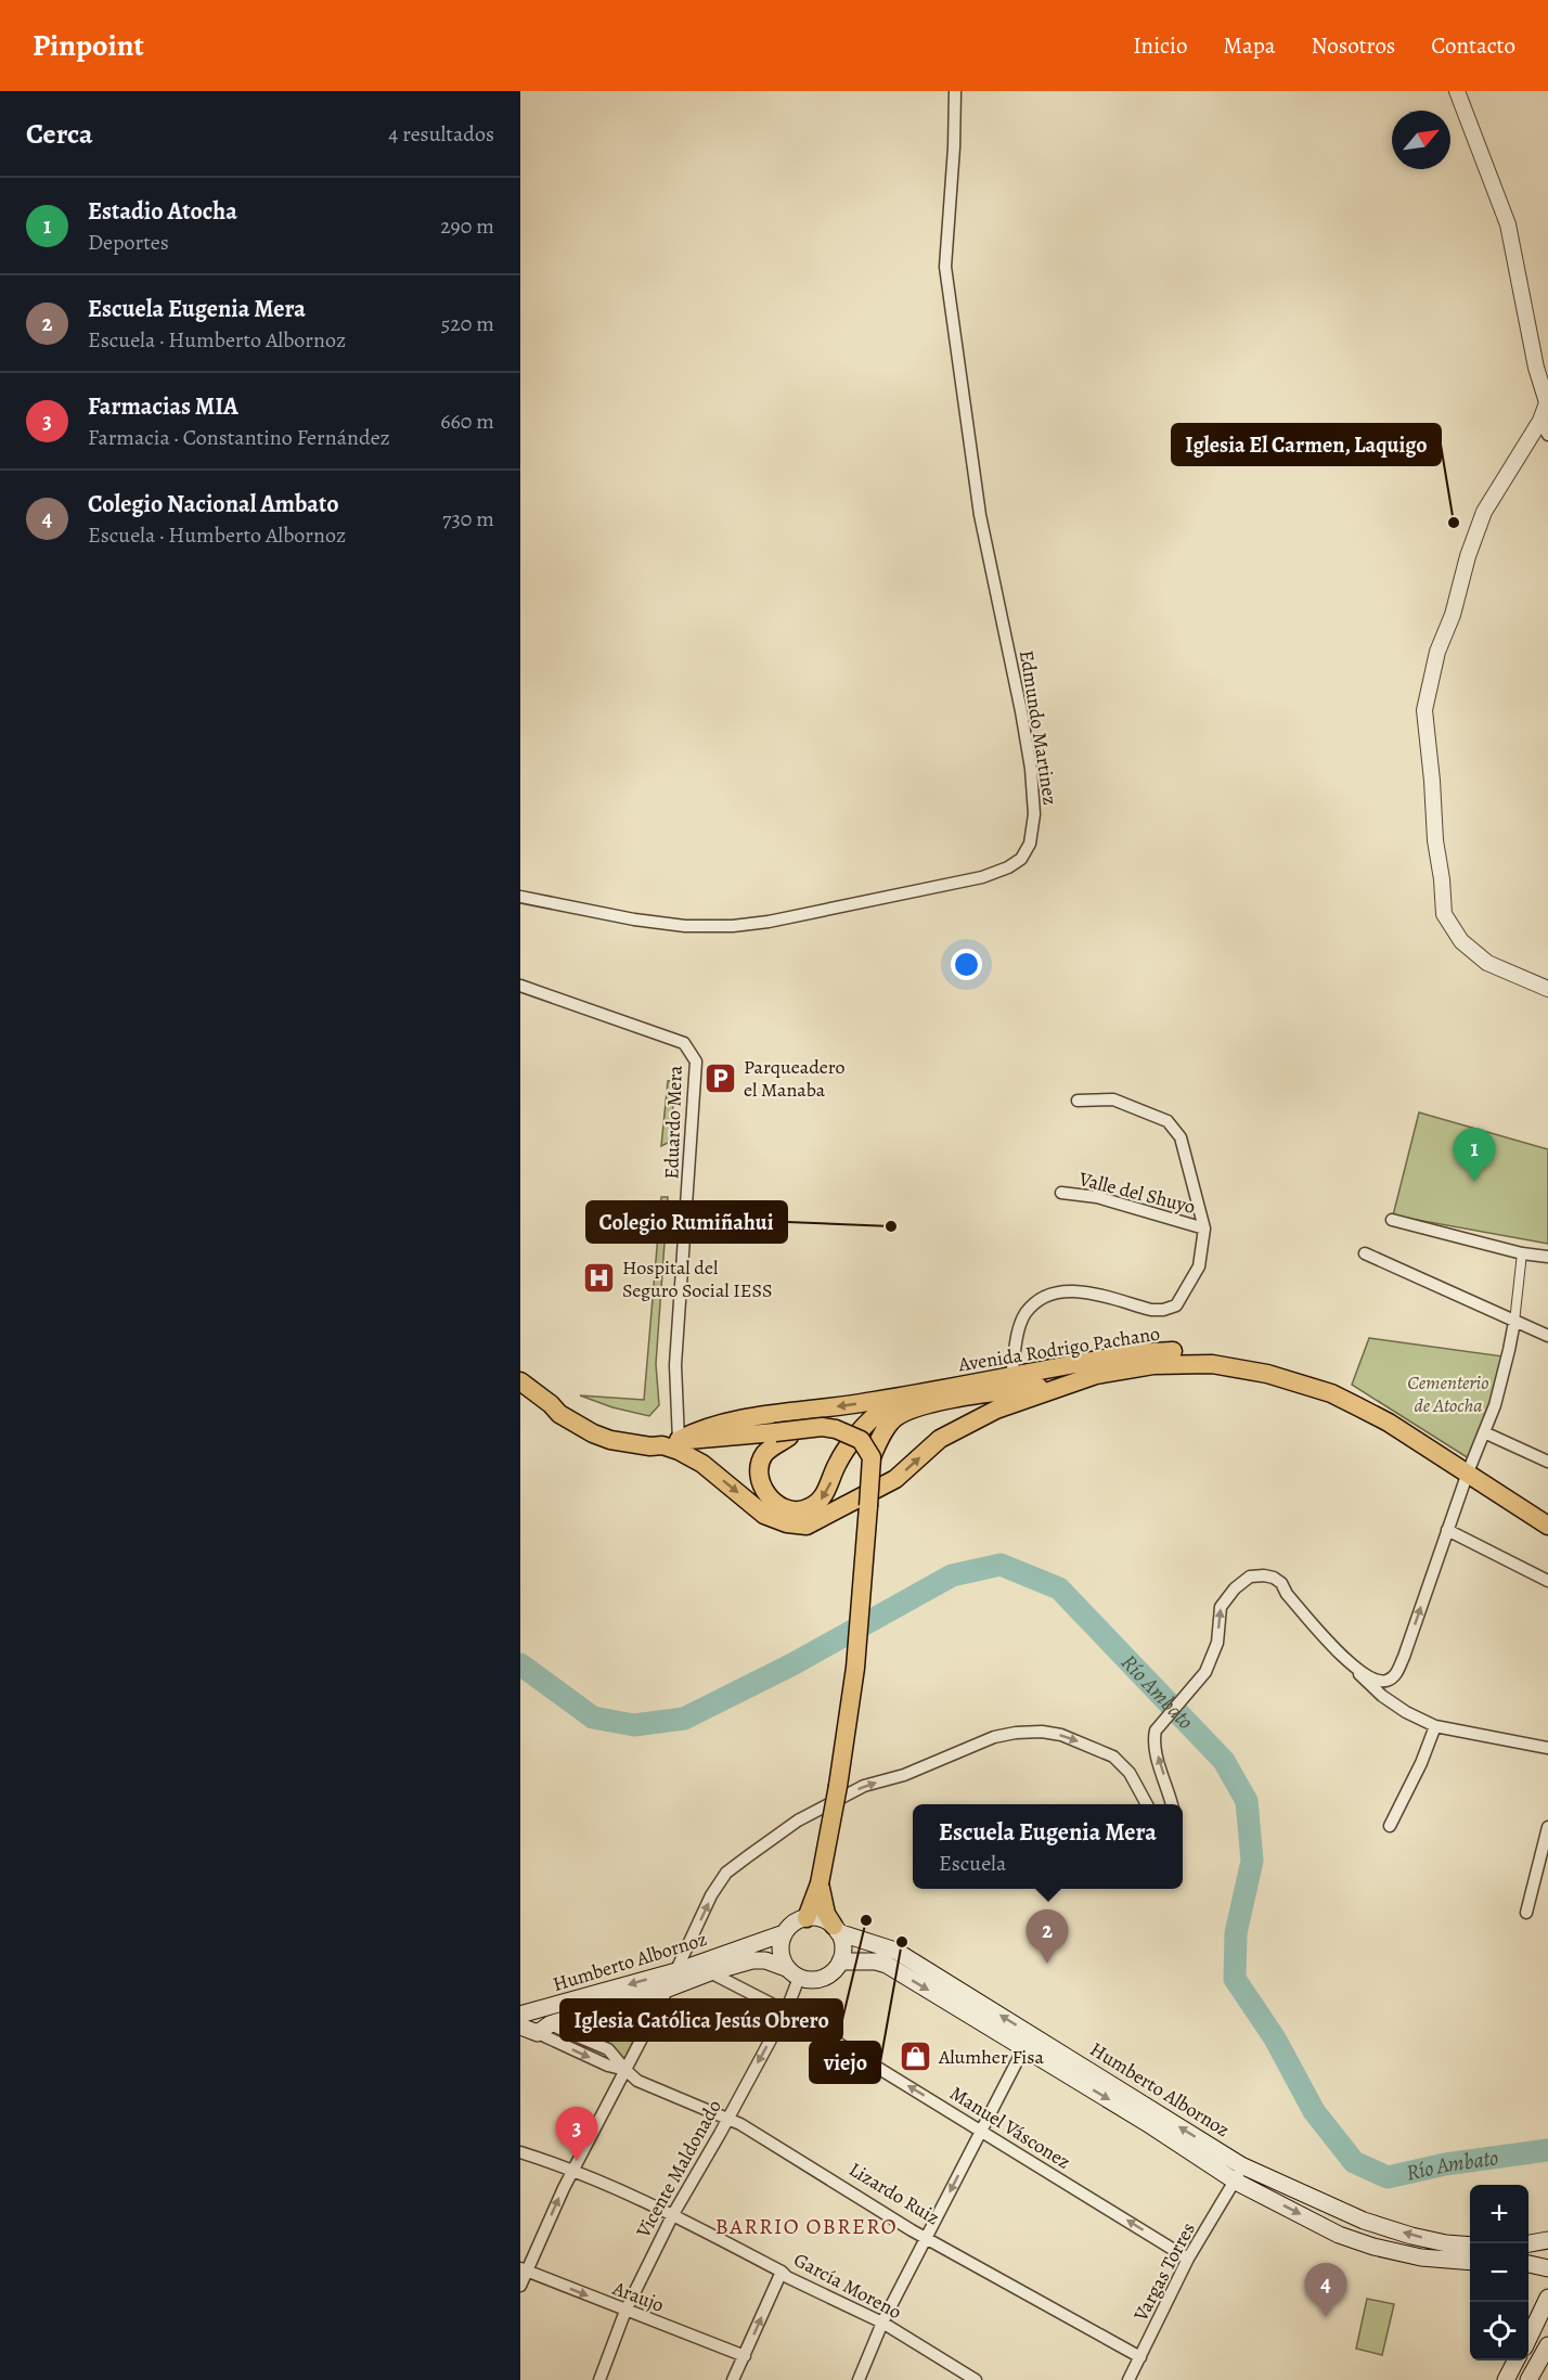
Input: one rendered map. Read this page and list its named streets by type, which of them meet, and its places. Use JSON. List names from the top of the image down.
{
  "streets": {
    "main road": ["Avenida Rodrigo Pachano", "Humberto Albornoz", "Lizardo Ruiz"],
    "street": [
      "Edmundo Martinez",
      "Eduardo Mera",
      "Valle del Shuyo",
      "Manuel Vásconez",
      "Vicente Maldonado",
      "Vargas Torres",
      "García Moreno",
      "Araujo"
    ]
  },
  "crossings": [
    ["Eduardo Mera", "Avenida Rodrigo Pachano"],
    ["Humberto Albornoz", "Manuel Vásconez"],
    ["Humberto Albornoz", "Vicente Maldonado"],
    ["Humberto Albornoz", "Lizardo Ruiz"],
    ["Humberto Albornoz", "Vargas Torres"],
    ["Manuel Vásconez", "Vicente Maldonado"],
    ["Manuel Vásconez", "Vargas Torres"],
    ["Vicente Maldonado", "Lizardo Ruiz"],
    ["Vicente Maldonado", "García Moreno"],
    ["Vicente Maldonado", "Araujo"],
    ["Lizardo Ruiz", "Vargas Torres"]
  ],
  "one_way": ["Manuel Vásconez", "Araujo"],
  "districts": ["BARRIO OBRERO"],
  "water": ["Río Ambato"],
  "parks": ["Cementerio de Atocha"],
  "places": {
    "other": [
      "Iglesia El Carmen, Laquigo",
      "Colegio Rumiñahui",
      "Iglesia Católica Jesús Obrero",
      "viejo"
    ],
    "parking": ["Parqueadero el Manaba"],
    "hospital": ["Hospital del Seguro Social IESS"],
    "shop": ["Alumher Fisa"]
  },
  "north": "top right",
  "page": {
    "header": "Pinpoint",
    "nav": [
      "Inicio",
      "Mapa",
      "Nosotros",
      "Contacto"
    ],
    "heading": ["Cerca", "4 resultados"],
    "list": [
      {
        "mark": "1",
        "name": "Estadio Atocha",
        "note": "Deportes",
        "value": "290 m"
      },
      {
        "mark": "2",
        "name": "Escuela Eugenia Mera",
        "note": "Escuela · Humberto Albornoz",
        "value": "520 m"
      },
      {
        "mark": "3",
        "name": "Farmacias MIA",
        "note": "Farmacia · Constantino Fernández",
        "value": "660 m"
      },
      {
        "mark": "4",
        "name": "Colegio Nacional Ambato",
        "note": "Escuela · Humberto Albornoz",
        "value": "730 m"
      }
    ],
    "pins": [
      "1",
      "2",
      "3",
      "4"
    ],
    "popup": ["Escuela Eugenia Mera", "Escuela"],
    "map_buttons": ["+", "−"]
  }
}
